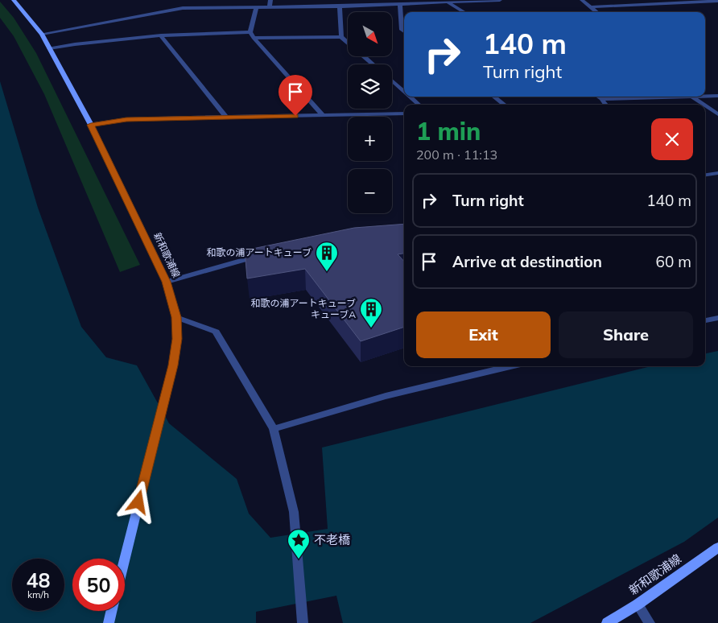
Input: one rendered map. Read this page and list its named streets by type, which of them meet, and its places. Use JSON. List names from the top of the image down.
{
  "streets": {
    "main road": ["新和歌浦線"]
  },
  "places": {
    "building": ["和歌の浦アートキューブ", "和歌の浦アートキューブ キューブA"],
    "place": ["不老橋"]
  },
  "north": "bottom right",
  "page": {
    "map_buttons": ["+", "−"],
    "turn": ["140 m", "Turn right"],
    "heading": ["1 min", "200 m · 11:13"],
    "list": [
      {
        "name": "Turn right",
        "value": "140 m"
      },
      {
        "name": "Arrive at destination",
        "value": "60 m"
      }
    ],
    "buttons": ["Exit", "Share"],
    "speed": "48 km/h",
    "limit": "50"
  }
}
